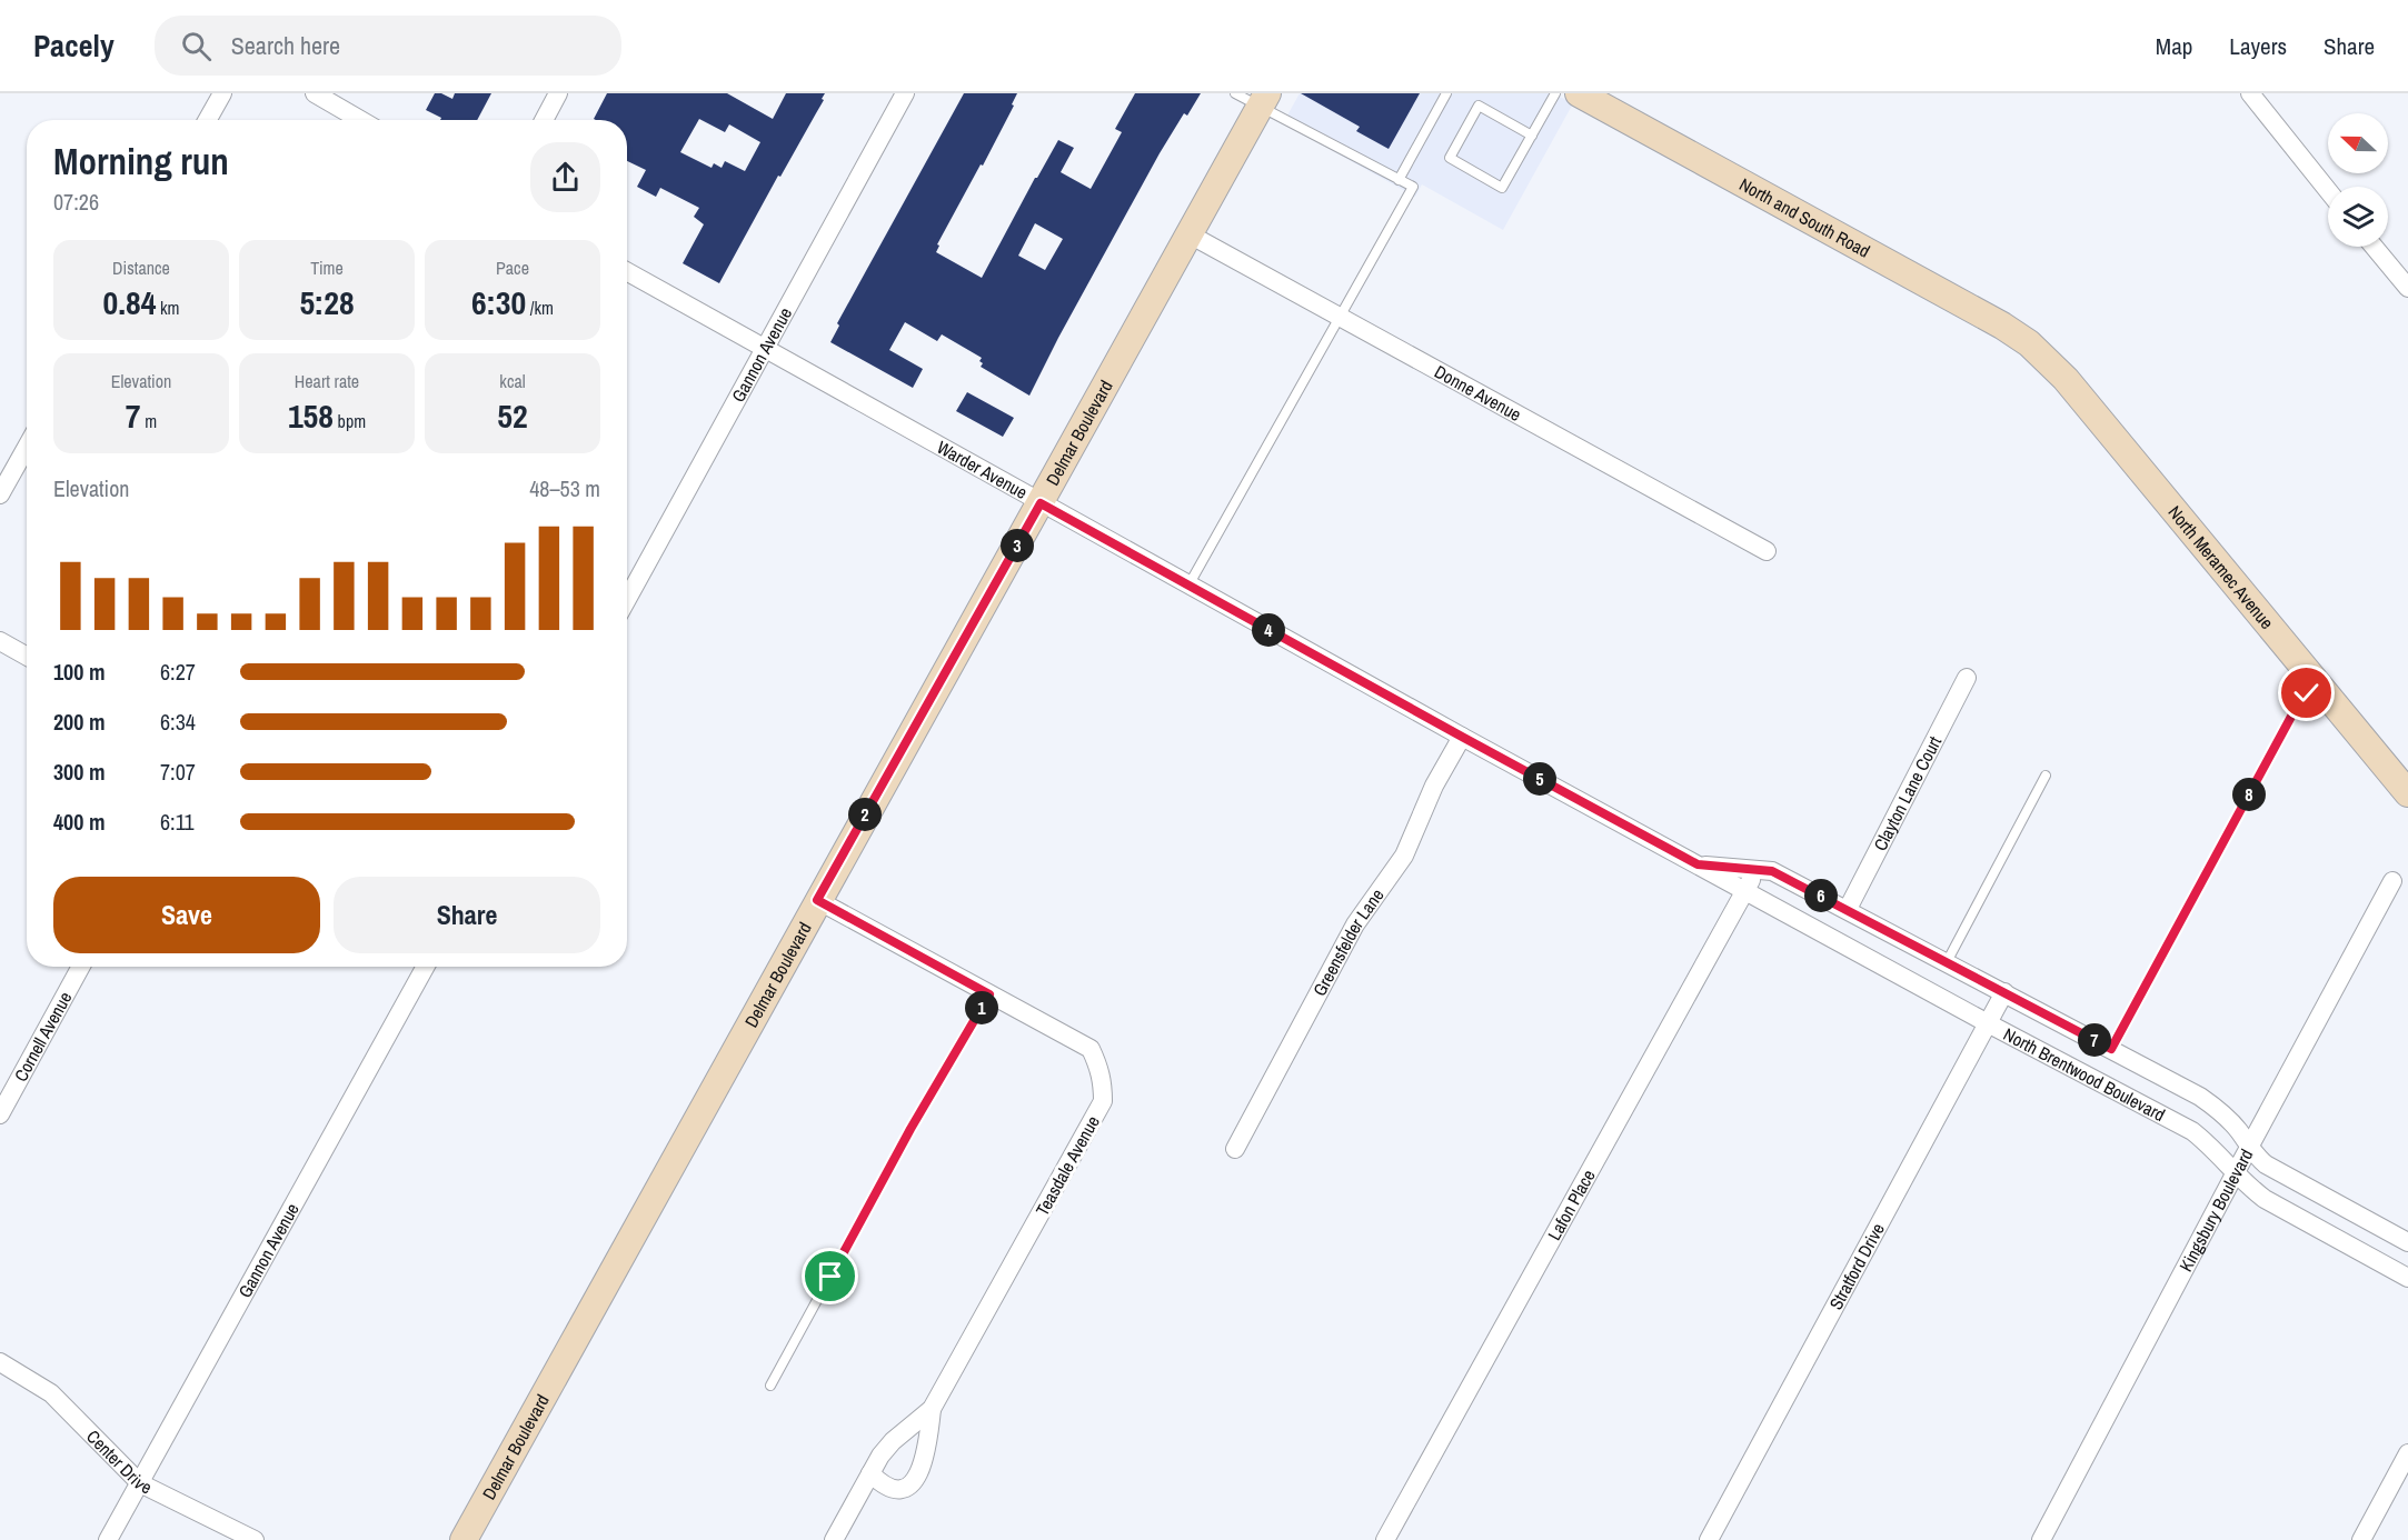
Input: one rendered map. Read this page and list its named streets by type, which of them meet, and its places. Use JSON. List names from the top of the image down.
{
  "streets": {
    "main road": ["North and South Road", "Delmar Boulevard", "North Meramec Avenue"],
    "street": [
      "Gannon Avenue",
      "Donne Avenue",
      "Warder Avenue",
      "Clayton Lane Court",
      "Greensfelder Lane",
      "Cornell Avenue",
      "North Brentwood Boulevard",
      "Teasdale Avenue",
      "Lafon Place",
      "Kingsbury Boulevard",
      "Stratford Drive",
      "Center Drive"
    ]
  },
  "crossings": [
    ["North and South Road", "North Meramec Avenue"],
    ["Gannon Avenue", "Warder Avenue"],
    ["Gannon Avenue", "Center Drive"],
    ["Donne Avenue", "Delmar Boulevard"],
    ["Delmar Boulevard", "Warder Avenue"],
    ["Delmar Boulevard", "Teasdale Avenue"],
    ["Warder Avenue", "Greensfelder Lane"],
    ["Warder Avenue", "North Brentwood Boulevard"],
    ["Warder Avenue", "Lafon Place"],
    ["Clayton Lane Court", "North Brentwood Boulevard"],
    ["North Brentwood Boulevard", "Lafon Place"],
    ["North Brentwood Boulevard", "Kingsbury Boulevard"],
    ["North Brentwood Boulevard", "Stratford Drive"]
  ],
  "north": "left",
  "page": {
    "header": "Pacely",
    "search": "Search here",
    "nav": ["Map", "Layers", "Share"],
    "heading": ["Morning run", "07:26"],
    "stats": [
      ["Distance", "0.84 km"],
      ["Time", "5:28"],
      ["Pace", "6:30 /km"],
      ["Elevation", "7 m"],
      ["Heart rate", "158 bpm"],
      ["kcal", "52"]
    ],
    "chart": ["Elevation", "48–53 m"],
    "pins": [
      "3",
      "4",
      "5",
      "8",
      "2",
      "6",
      "1",
      "7"
    ],
    "list": [
      {
        "name": "100 m",
        "note": "6:27"
      },
      {
        "name": "200 m",
        "note": "6:34"
      },
      {
        "name": "300 m",
        "note": "7:07"
      },
      {
        "name": "400 m",
        "note": "6:11"
      }
    ],
    "buttons": ["Save", "Share"]
  }
}
